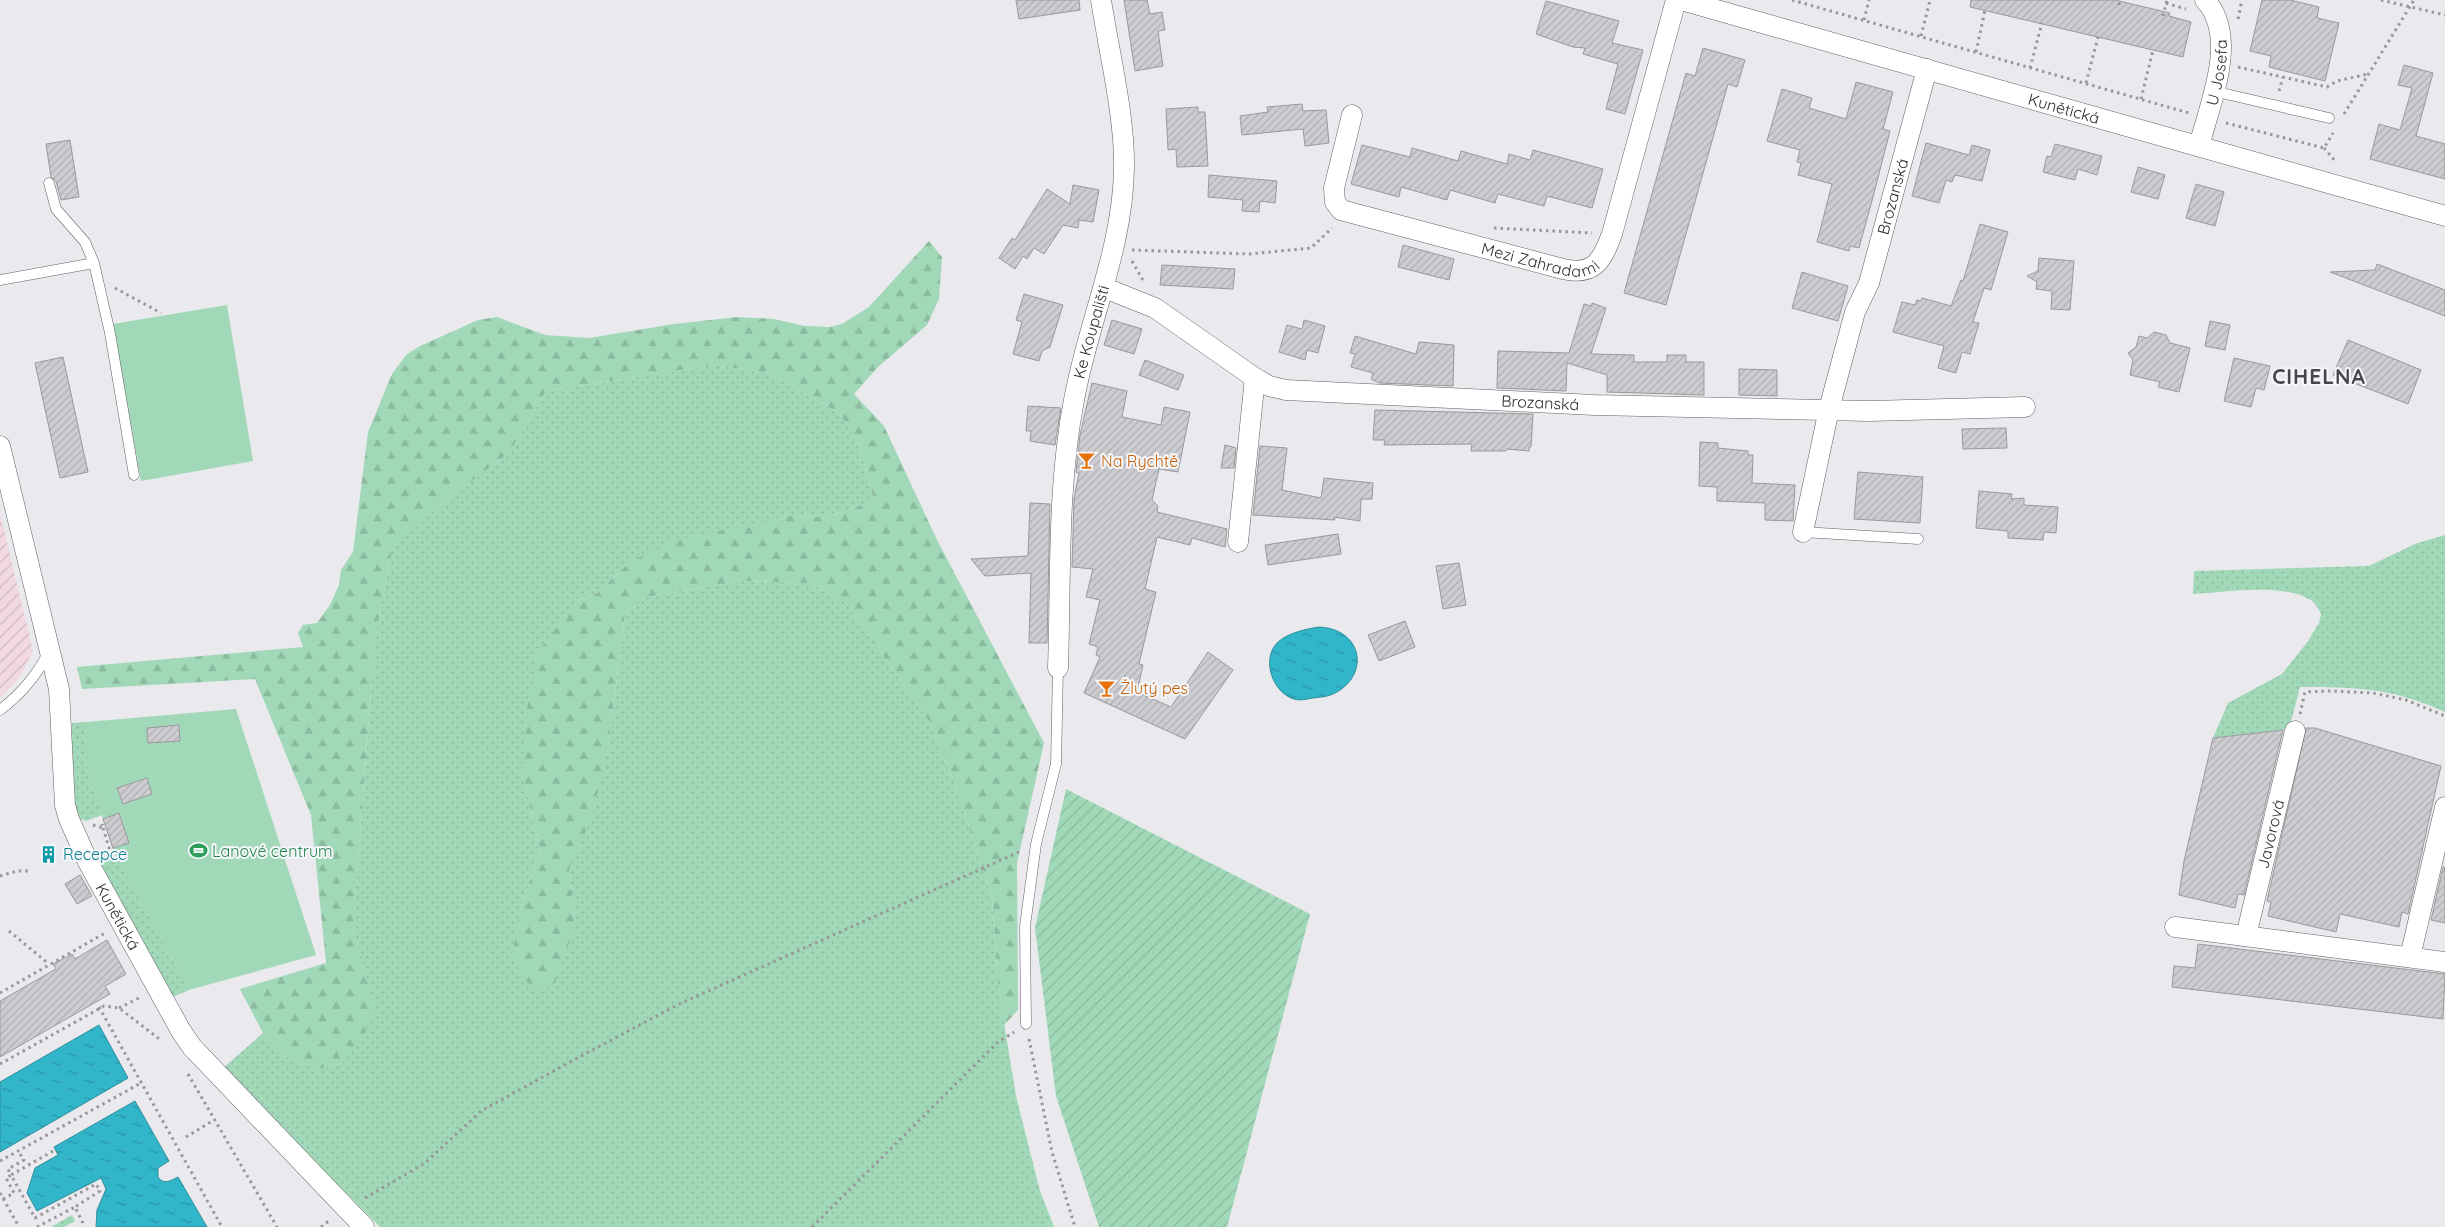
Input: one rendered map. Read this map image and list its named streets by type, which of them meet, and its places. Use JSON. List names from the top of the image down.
{
  "streets": {
    "street": [
      "U Josefa",
      "Kunětická",
      "Brozanská",
      "Mezi Zahradami",
      "Ke Koupališti",
      "Javorová"
    ]
  },
  "crossings": [
    ["U Josefa", "Kunětická"],
    ["Kunětická", "Brozanská"],
    ["Brozanská", "Ke Koupališti"]
  ],
  "districts": ["CIHELNA"],
  "places": {
    "bar": ["Na Rychtě", "Žlutý pes"],
    "sports": ["Lanové centrum"],
    "building": ["Recepce"]
  }
}
